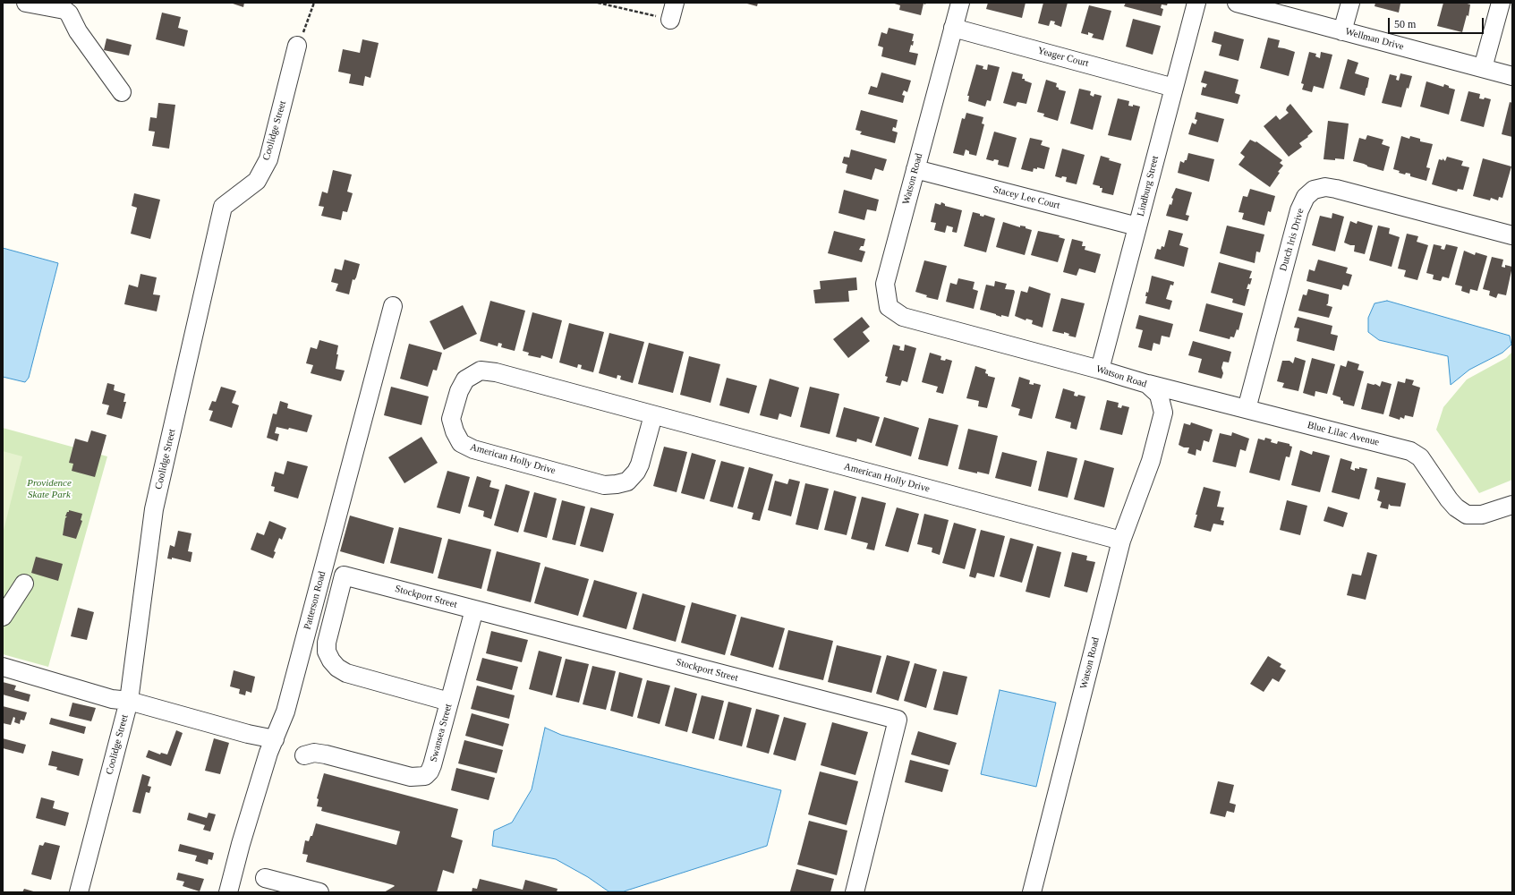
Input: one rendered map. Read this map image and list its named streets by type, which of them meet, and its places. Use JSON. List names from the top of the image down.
{
  "streets": {
    "street": [
      "Wellman Drive",
      "Yeager Court",
      "Coolidge Street",
      "Watson Road",
      "Lindburg Street",
      "Stacey Lee Court",
      "Dutch Iris Drive",
      "Blue Lilac Avenue",
      "American Holly Drive",
      "Stockport Street",
      "Patterson Road",
      "Swansea Street"
    ]
  },
  "crossings": [
    ["Yeager Court", "Watson Road"],
    ["Yeager Court", "Lindburg Street"],
    ["Watson Road", "Lindburg Street"],
    ["Watson Road", "Stacey Lee Court"],
    ["Watson Road", "Blue Lilac Avenue"],
    ["Watson Road", "American Holly Drive"],
    ["Lindburg Street", "Stacey Lee Court"],
    ["Dutch Iris Drive", "Blue Lilac Avenue"],
    ["Stockport Street", "Swansea Street"]
  ],
  "parks": ["Providence Skate Park"],
  "scale_bar": "50 m"
}
